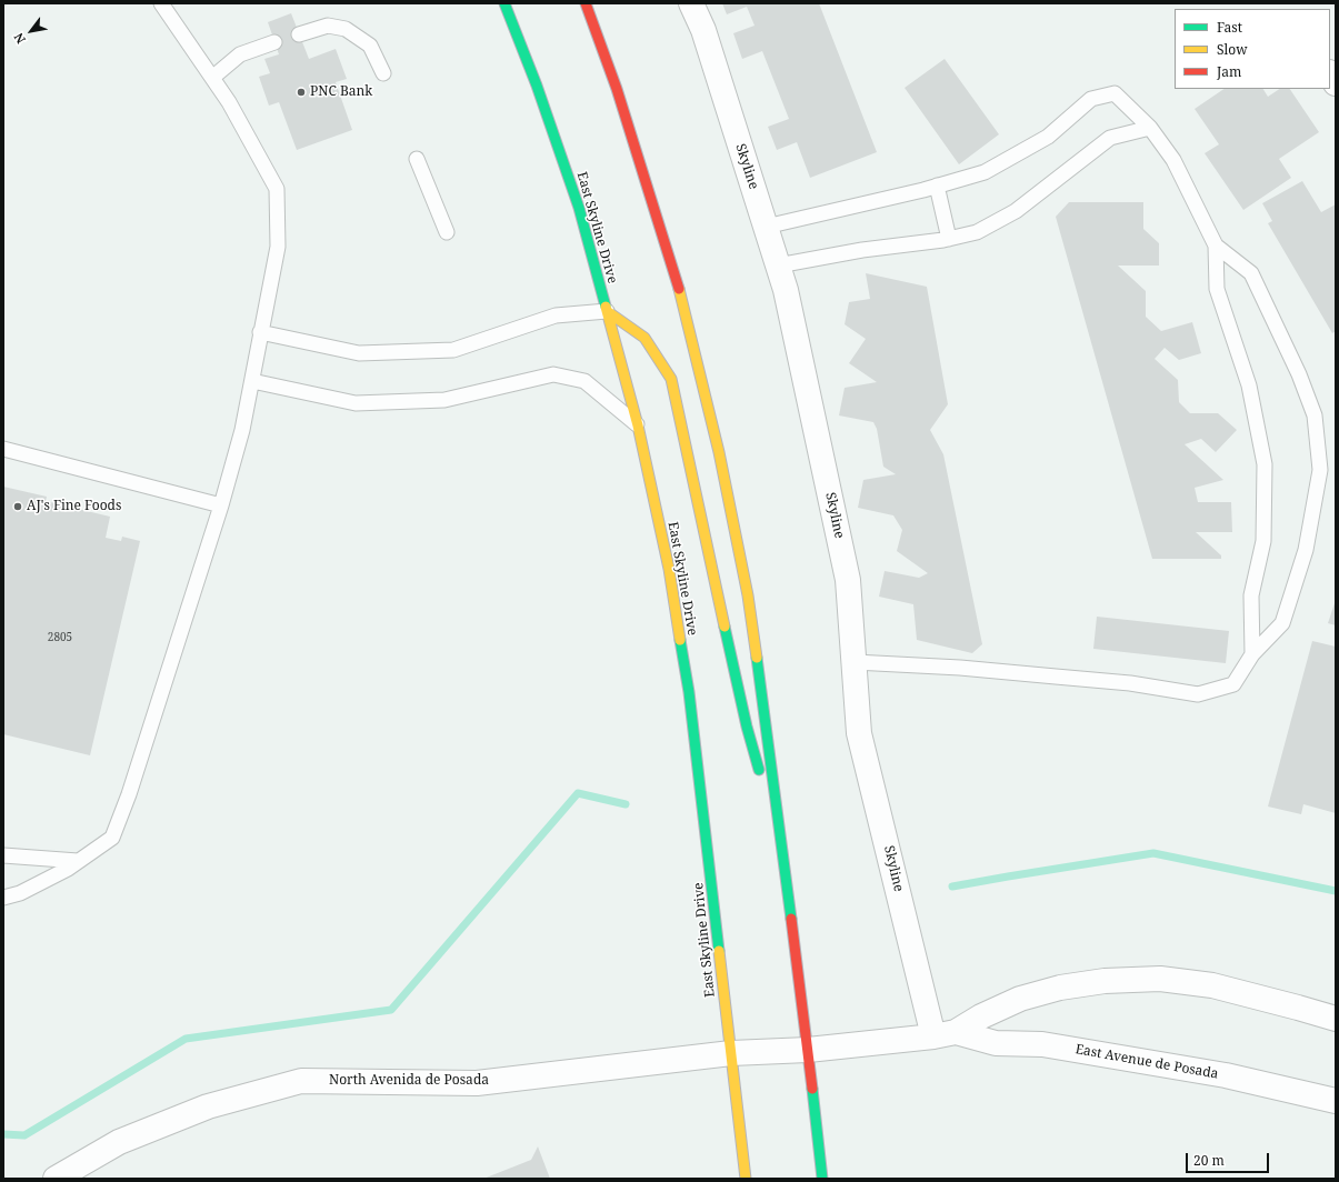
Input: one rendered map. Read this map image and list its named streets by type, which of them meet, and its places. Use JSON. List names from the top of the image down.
{
  "streets": {
    "main road": ["East Skyline Drive"],
    "street": ["Skyline", "East Avenue de Posada", "North Avenida de Posada"]
  },
  "crossings": [
    ["Skyline", "East Avenue de Posada"],
    ["East Skyline Drive", "North Avenida de Posada"],
    ["East Avenue de Posada", "North Avenida de Posada"]
  ],
  "places": ["PNC Bank", "AJ's Fine Foods"],
  "house_numbers": ["2805"],
  "legend": ["Fast", "Slow", "Jam"],
  "scale_bar": "20 m",
  "north": "bottom left"
}
